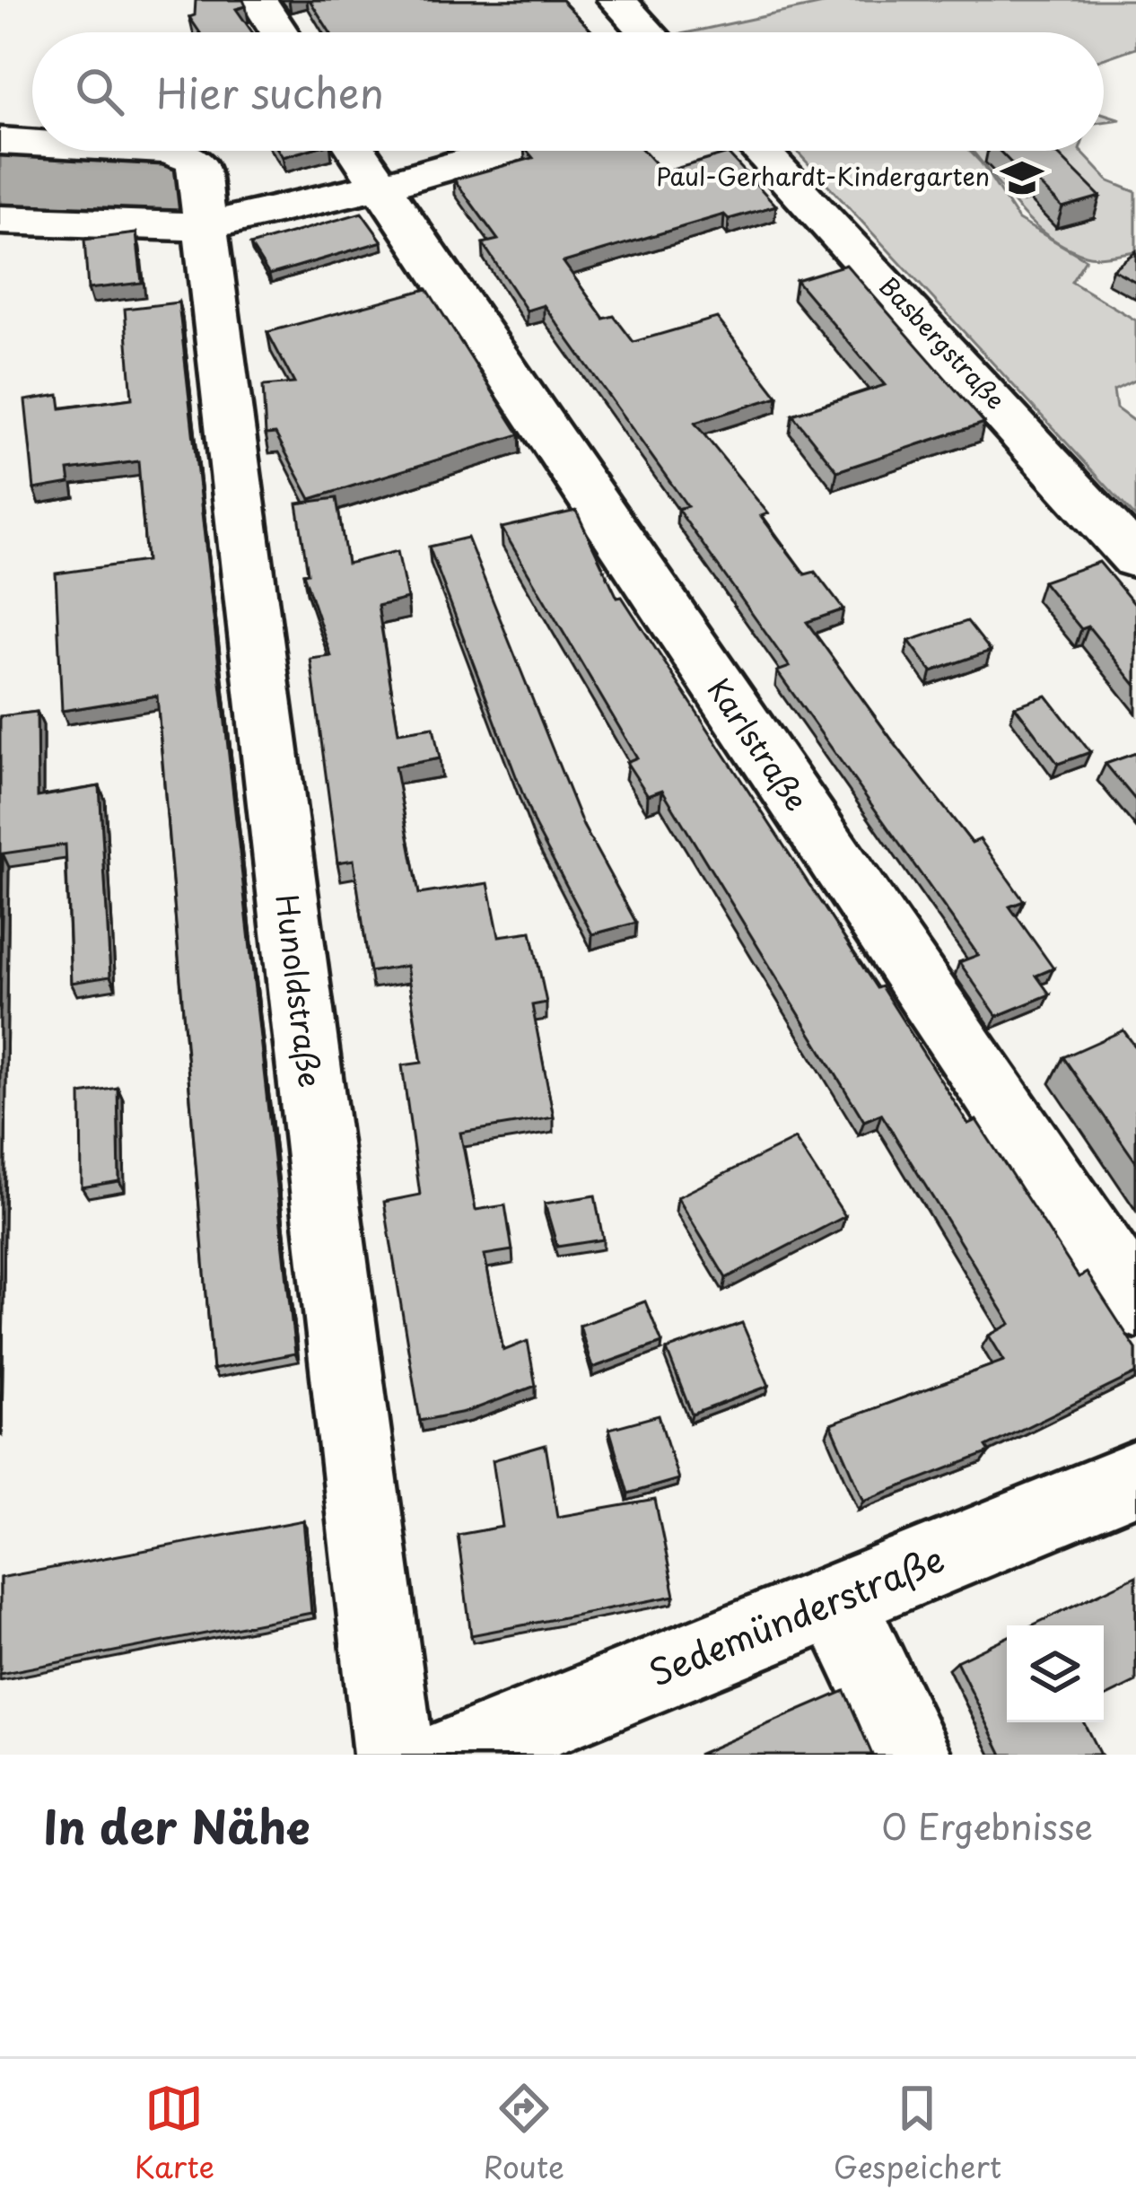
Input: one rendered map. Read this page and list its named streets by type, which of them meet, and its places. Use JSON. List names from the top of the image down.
{
  "streets": {
    "street": [
      "Basbergstraße",
      "Karlstraße",
      "Hunoldstraße",
      "Sedemünderstraße"
    ]
  },
  "places": {
    "school or university": ["Paul-Gerhardt-Kindergarten"]
  },
  "page": {
    "search": "Hier suchen",
    "heading": ["In der Nähe", "0 Ergebnisse"],
    "nav": ["Karte", "Route", "Gespeichert"]
  }
}
